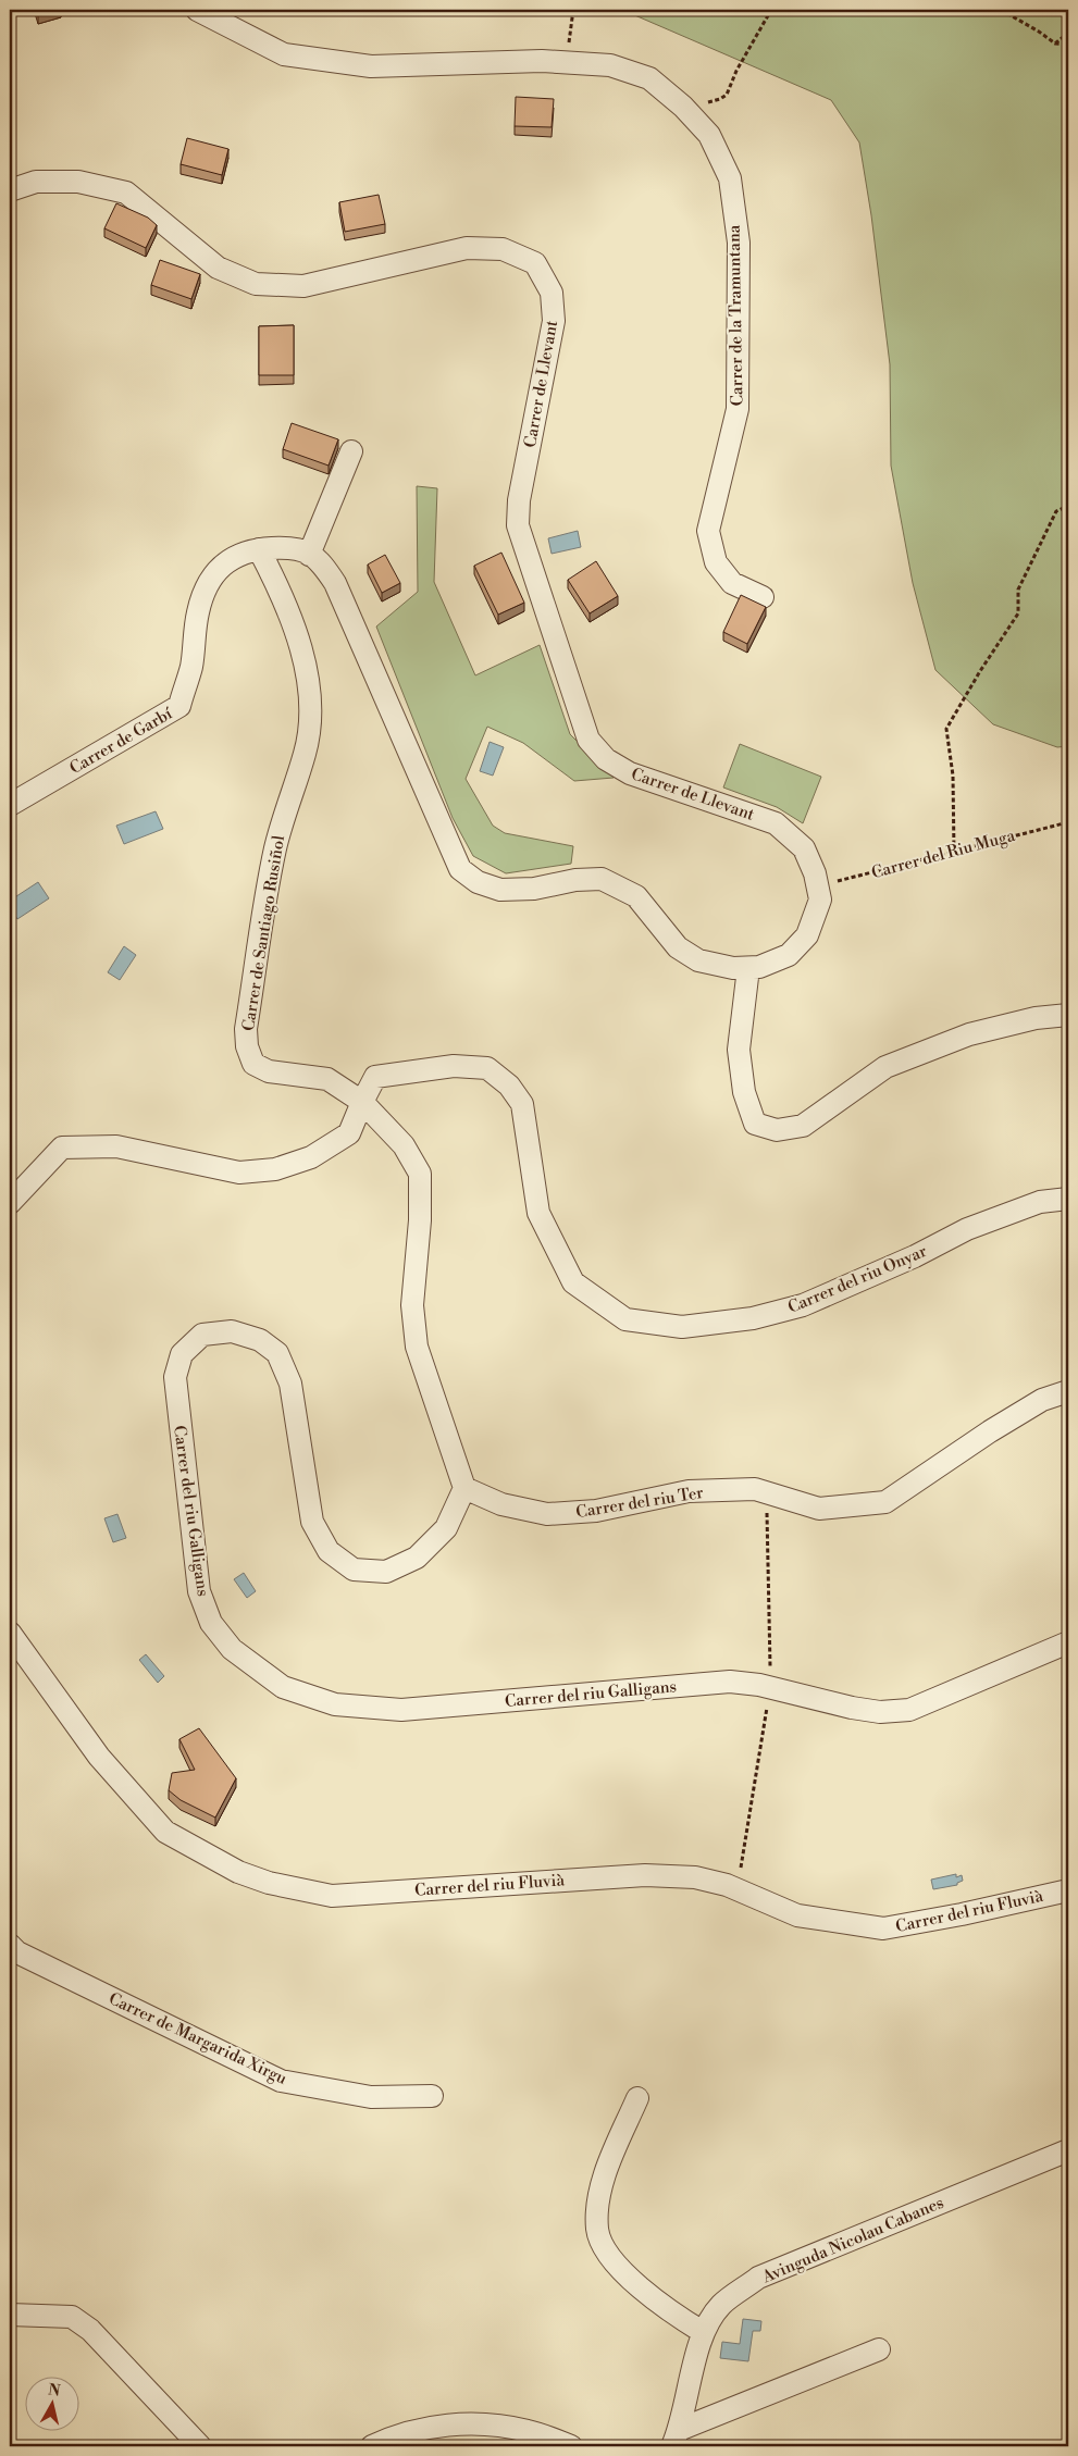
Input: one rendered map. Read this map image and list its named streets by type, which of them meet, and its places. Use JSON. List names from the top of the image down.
{
  "streets": {
    "street": [
      "Carrer de la Tramuntana",
      "Carrer de Llevant",
      "Carrer de Garbí",
      "Carrer de Santiago Rusiñol",
      "Carrer del riu Onyar",
      "Carrer del riu Ter",
      "Carrer del riu Galligans",
      "Carrer del riu Fluvià",
      "Carrer de Margarida Xirgu",
      "Avinguda Nicolau Cabanes"
    ],
    "path": ["Carrer del Riu Muga"]
  },
  "crossings": [
    ["Carrer de Llevant", "Carrer de Garbí"],
    ["Carrer de Llevant", "Carrer del Riu Muga"],
    ["Carrer de Llevant", "Carrer de Santiago Rusiñol"],
    ["Carrer de Garbí", "Carrer de Santiago Rusiñol"],
    ["Carrer de Santiago Rusiñol", "Carrer del riu Onyar"],
    ["Carrer del riu Ter", "Carrer del riu Galligans"]
  ],
  "north": "top"
}
